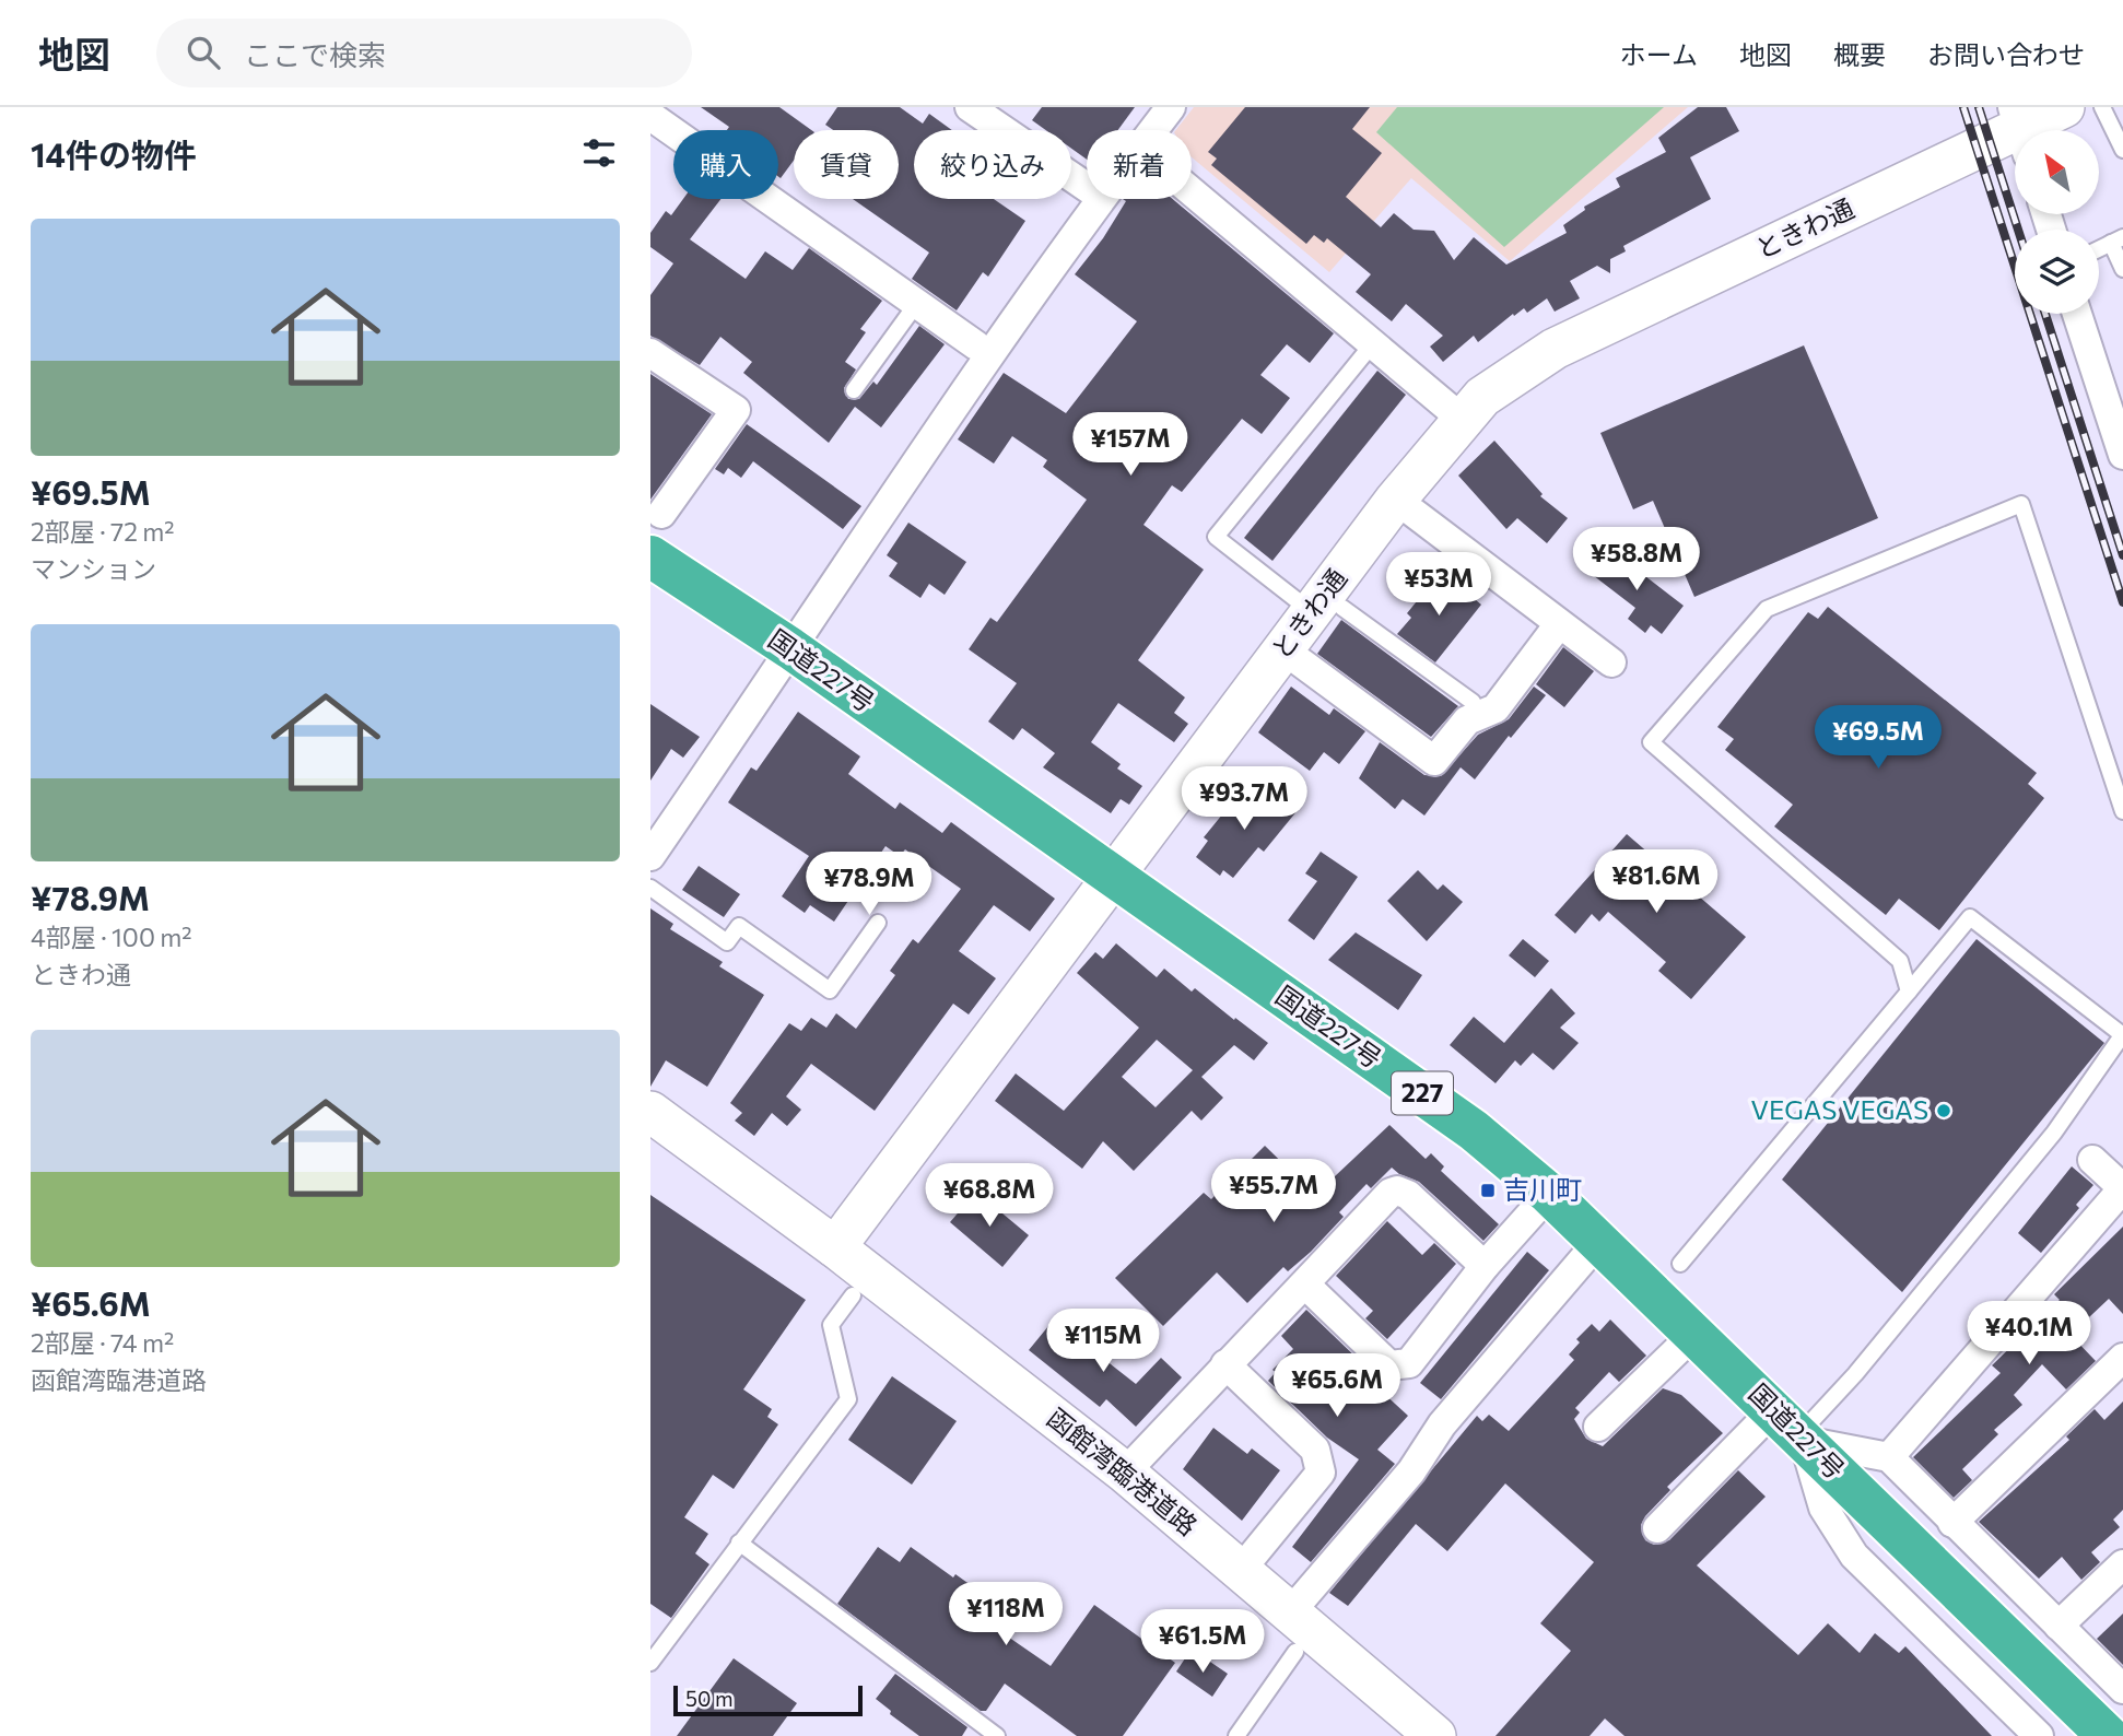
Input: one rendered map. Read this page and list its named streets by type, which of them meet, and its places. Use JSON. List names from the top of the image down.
{
  "streets": {
    "highway": ["国道227号", "227"],
    "street": ["ときわ通", "函館湾臨港道路"]
  },
  "crossings": [
    ["ときわ通", "国道227号"],
    ["ときわ通", "函館湾臨港道路"]
  ],
  "places": {
    "other": ["VEGAS VEGAS"],
    "transit": ["吉川町"]
  },
  "scale_bar": "50 m",
  "north": "top left",
  "page": {
    "header": "地図",
    "search": "ここで検索",
    "nav": [
      "ホーム",
      "地図",
      "概要",
      "お問い合わせ"
    ],
    "heading": "14件の物件",
    "chip": [
      "購入",
      "賃貸",
      "絞り込み",
      "新着"
    ],
    "list": [
      {
        "name": "¥69.5M",
        "note": "2部屋 · 72 m² · マンション"
      },
      {
        "name": "¥78.9M",
        "note": "4部屋 · 100 m² · ときわ通"
      },
      {
        "name": "¥65.6M",
        "note": "2部屋 · 74 m² · 函館湾臨港道路"
      }
    ],
    "price": [
      "¥157M",
      "¥58.8M",
      "¥53M",
      "¥69.5M",
      "¥93.7M",
      "¥81.6M",
      "¥78.9M",
      "¥55.7M",
      "¥68.8M",
      "¥40.1M",
      "¥115M",
      "¥65.6M",
      "¥118M",
      "¥61.5M"
    ],
    "scale": "50 m"
  }
}
